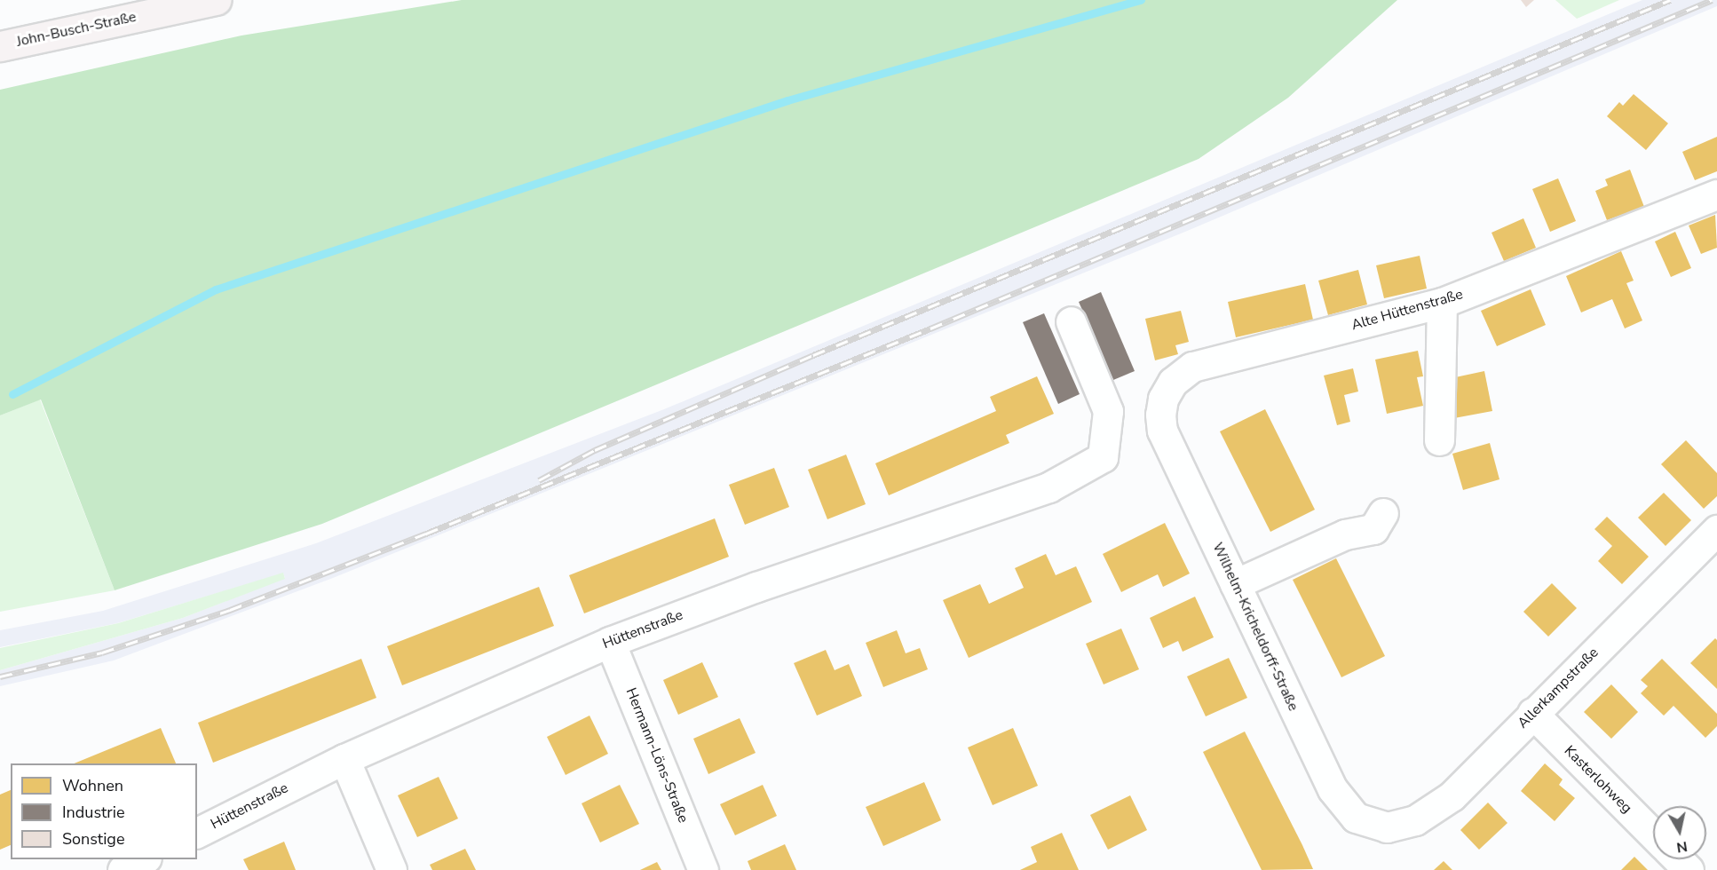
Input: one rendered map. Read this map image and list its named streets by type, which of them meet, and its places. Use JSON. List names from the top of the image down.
{
  "streets": {
    "main road": ["John-Busch-Straße"],
    "street": [
      "Alte Hüttenstraße",
      "Wilhelm-Kricheldorff-Straße",
      "Hüttenstraße",
      "Allerkampstraße",
      "Hermann-Löns-Straße",
      "Kasterlohweg"
    ]
  },
  "crossings": [
    ["Alte Hüttenstraße", "Wilhelm-Kricheldorff-Straße"],
    ["Wilhelm-Kricheldorff-Straße", "Allerkampstraße"],
    ["Hüttenstraße", "Hermann-Löns-Straße"],
    ["Allerkampstraße", "Kasterlohweg"]
  ],
  "legend": ["Wohnen", "Industrie", "Sonstige"],
  "north": "bottom"
}
